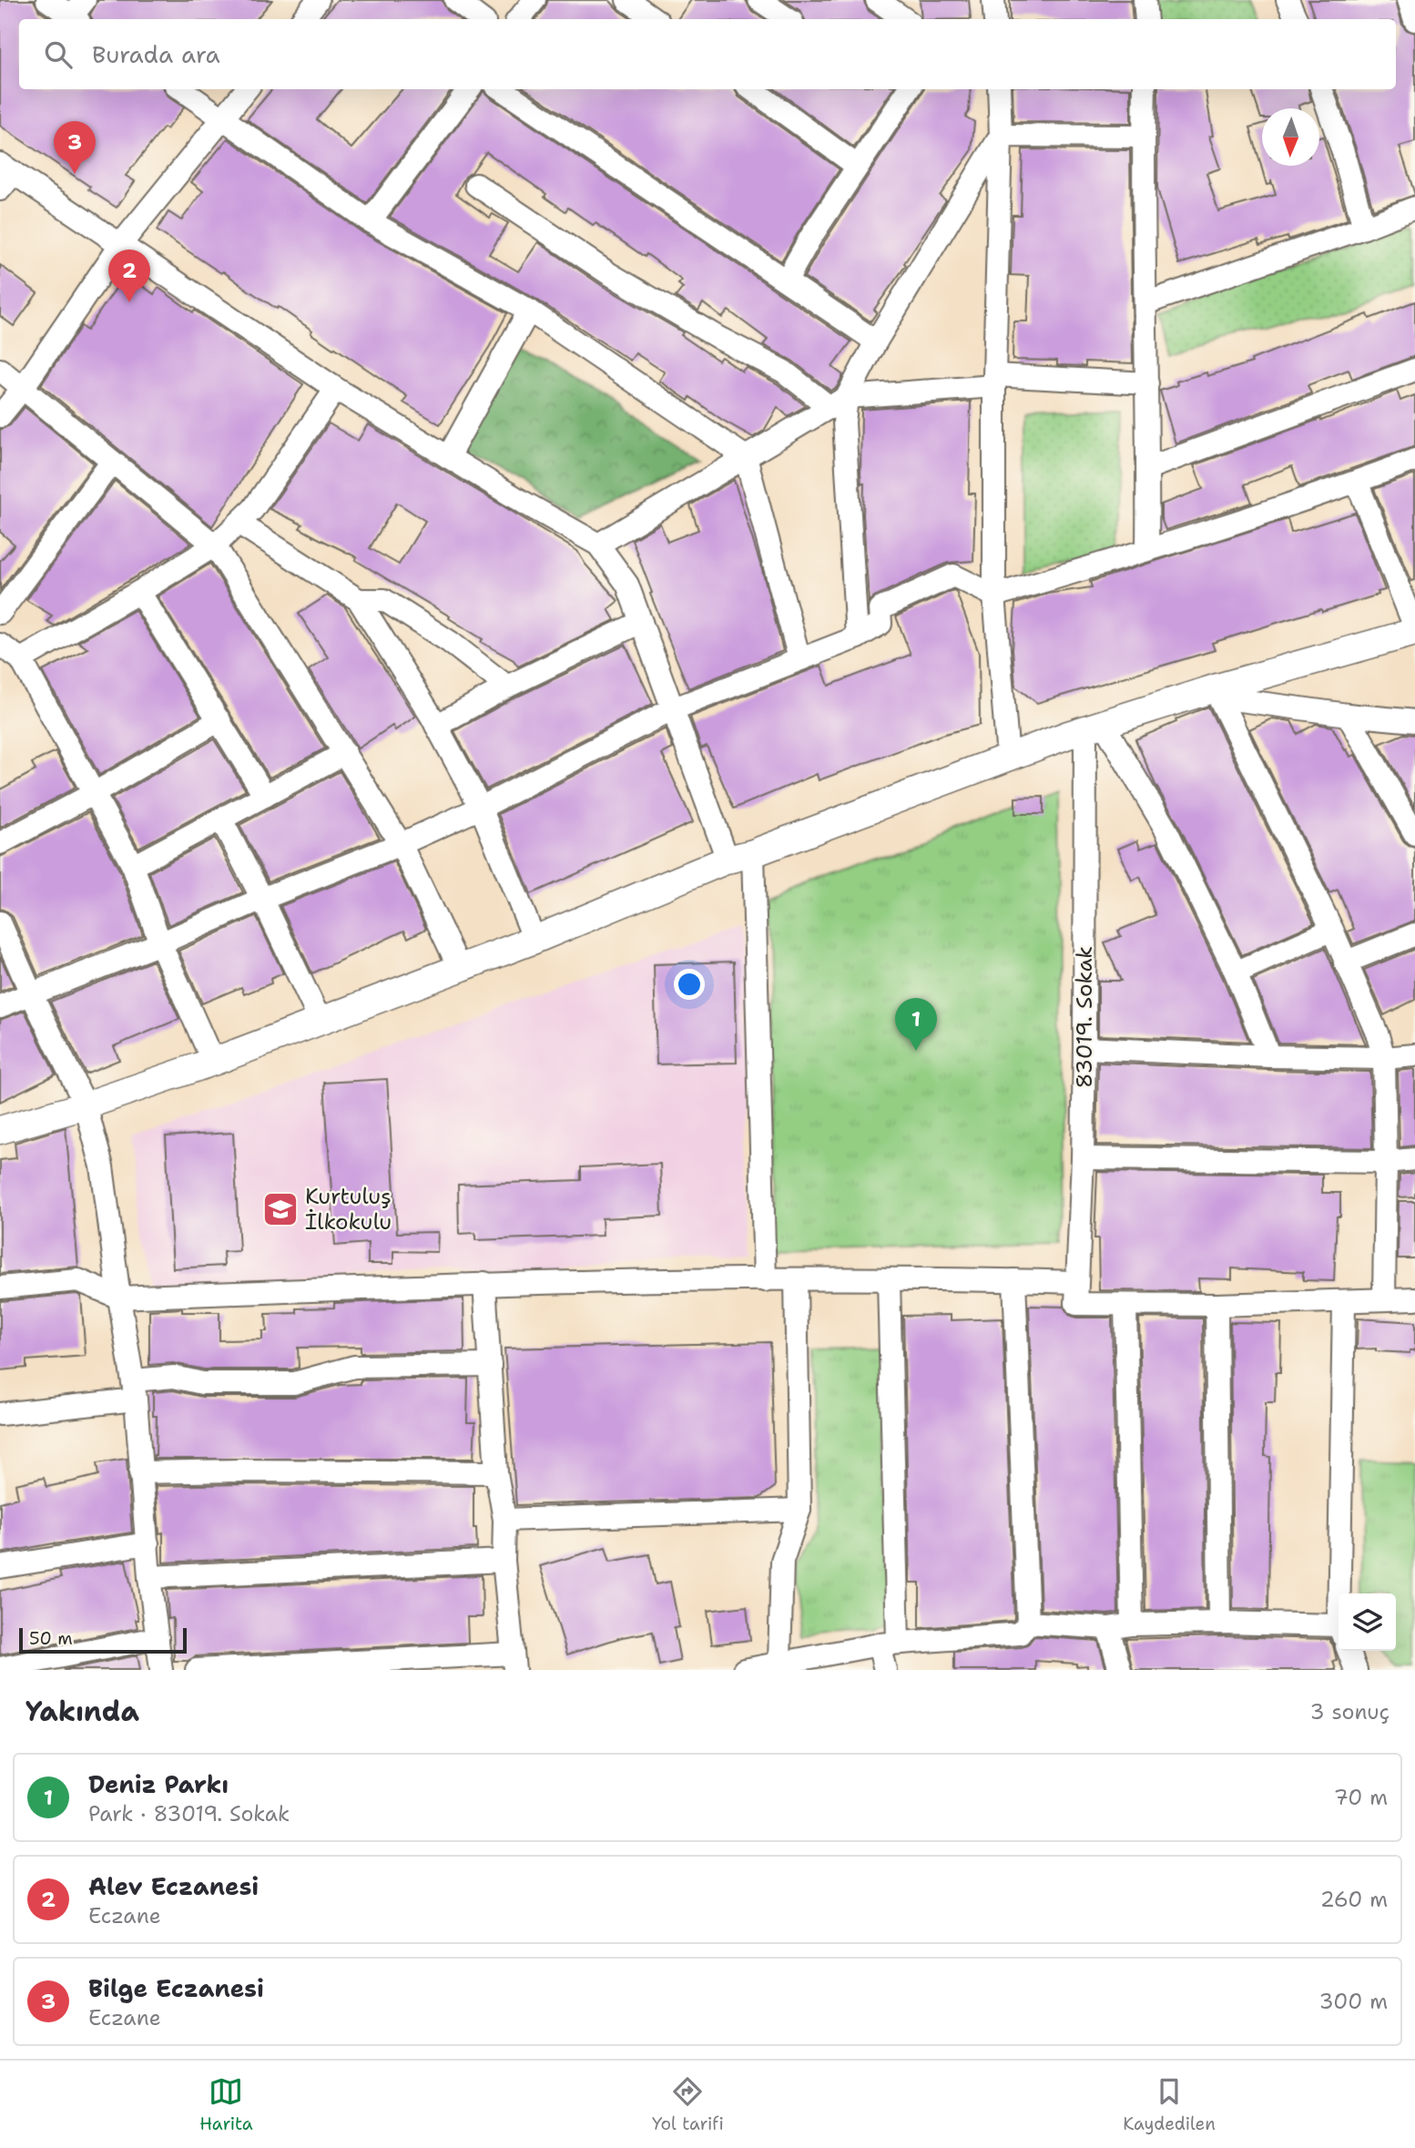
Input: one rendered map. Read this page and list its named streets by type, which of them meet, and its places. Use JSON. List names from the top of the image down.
{
  "streets": {
    "street": ["83019. Sokak"]
  },
  "places": {
    "school or university": ["Kurtuluş İlkokulu"]
  },
  "scale_bar": "50 m",
  "north": "bottom",
  "page": {
    "search": "Burada ara",
    "pins": ["3", "2", "1"],
    "scale": "50 m",
    "heading": ["Yakında", "3 sonuç"],
    "list": [
      {
        "mark": "1",
        "name": "Deniz Parkı",
        "note": "Park · 83019. Sokak",
        "value": "70 m"
      },
      {
        "mark": "2",
        "name": "Alev Eczanesi",
        "note": "Eczane",
        "value": "260 m"
      },
      {
        "mark": "3",
        "name": "Bilge Eczanesi",
        "note": "Eczane",
        "value": "300 m"
      }
    ],
    "nav": ["Harita", "Yol tarifi", "Kaydedilen"]
  }
}
